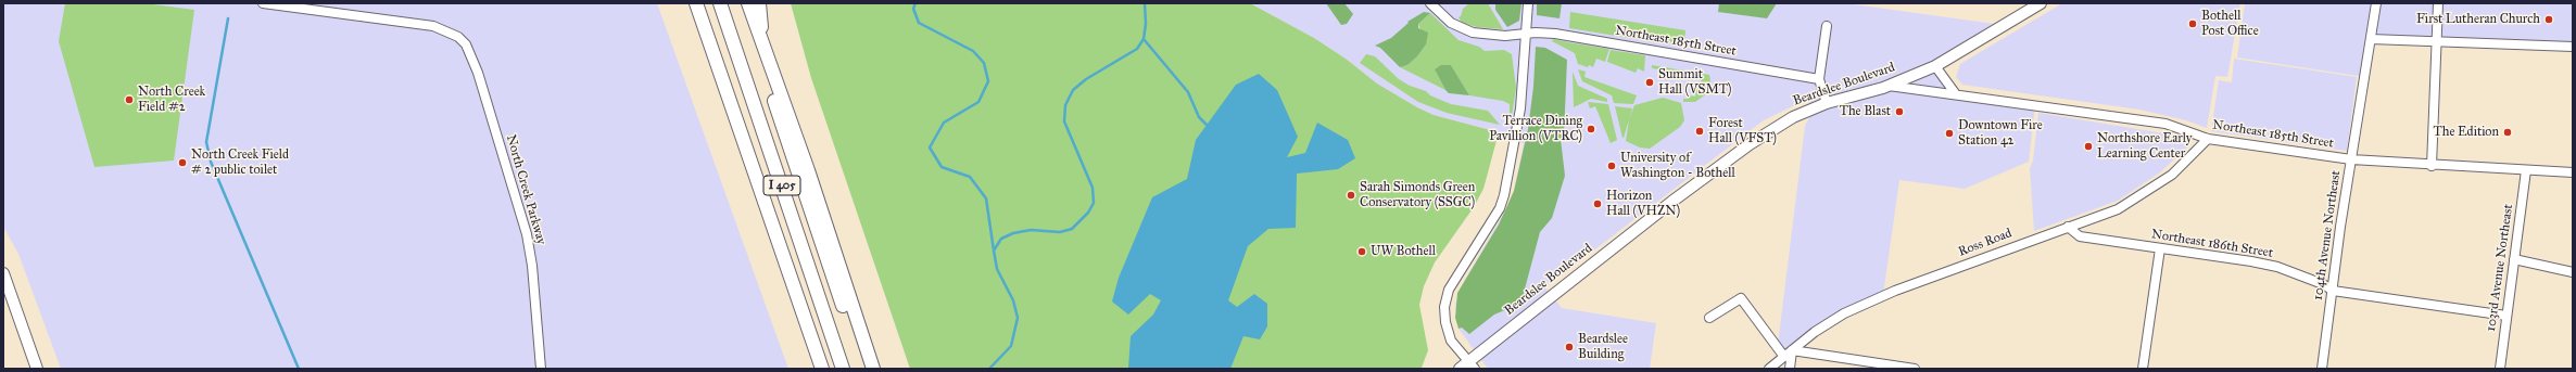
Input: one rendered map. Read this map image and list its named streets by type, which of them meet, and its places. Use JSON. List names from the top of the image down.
{
  "streets": {
    "highway": ["I 405"],
    "main road": ["Beardslee Boulevard"],
    "street": [
      "Northeast 185th Street",
      "North Creek Parkway",
      "104th Avenue Northeast",
      "Ross Road",
      "Northeast 186th Street",
      "103rd Avenue Northeast"
    ]
  },
  "crossings": [
    ["Northeast 185th Street", "Beardslee Boulevard"],
    ["Northeast 185th Street", "104th Avenue Northeast"],
    ["Northeast 185th Street", "Ross Road"],
    ["Northeast 185th Street", "103rd Avenue Northeast"],
    ["104th Avenue Northeast", "Northeast 186th Street"],
    ["Ross Road", "Northeast 186th Street"],
    ["Northeast 186th Street", "103rd Avenue Northeast"]
  ],
  "places": [
    "First Lutheran Church",
    "Bothell Post Office",
    "Summit Hall (VSMT)",
    "North Creek Field #2",
    "The Blast",
    "Terrace Dining Pavillion (VTRC)",
    "Forest Hall (VFST)",
    "The Edition",
    "Downtown Fire Station 42",
    "Northshore Early Learning Center",
    "North Creek Field # 2 public toilet",
    "University of Washington - Bothell",
    "Sarah Simonds Green Conservatory (SSGC)",
    "Horizon Hall (VHZN)",
    "UW Bothell",
    "Beardslee Building"
  ]
}
